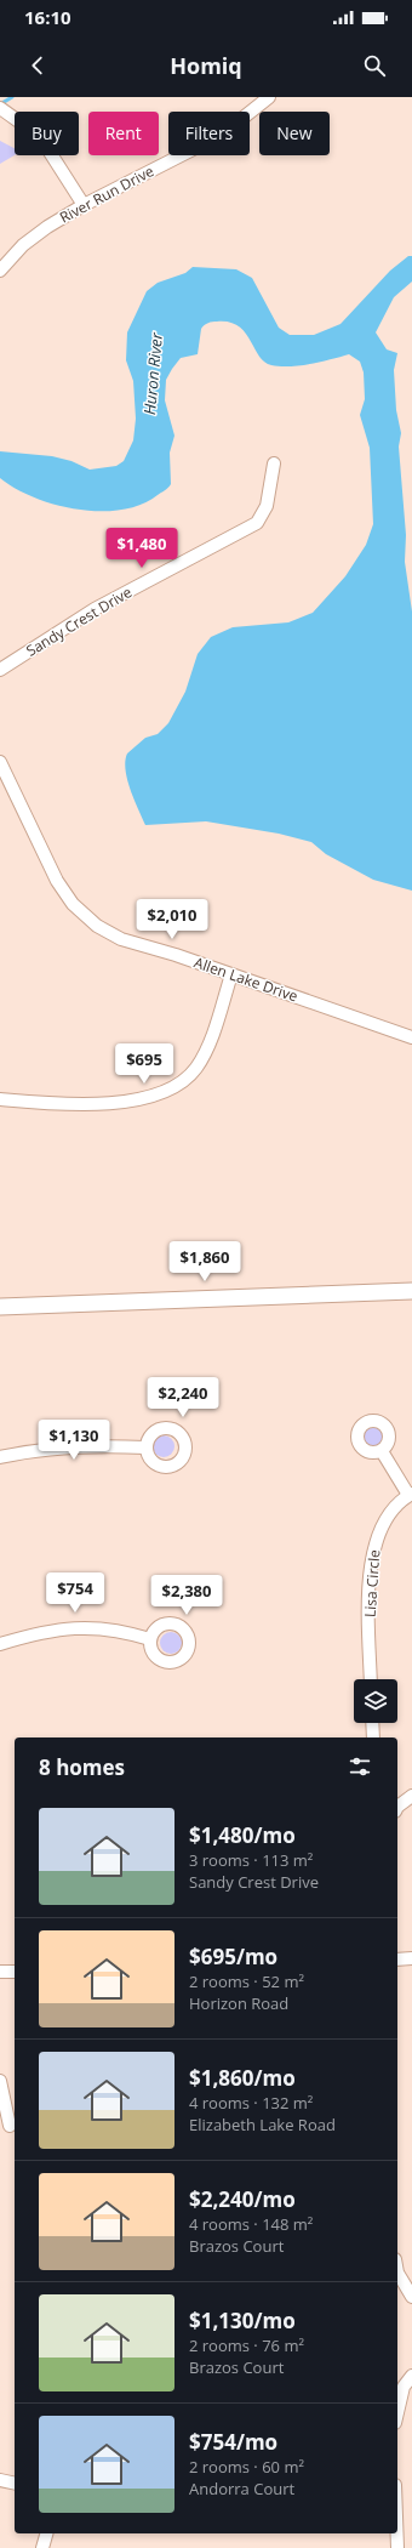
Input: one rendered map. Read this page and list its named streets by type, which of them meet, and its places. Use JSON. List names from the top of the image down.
{
  "streets": {
    "street": [
      "River Run Drive",
      "Sandy Crest Drive",
      "Allen Lake Drive",
      "Lisa Circle"
    ]
  },
  "water": ["Huron River"],
  "page": {
    "status": "16:10",
    "header": "Homiq",
    "chip": [
      "Buy",
      "Rent",
      "Filters",
      "New"
    ],
    "price": [
      "$1,480",
      "$2,010",
      "$695",
      "$1,860",
      "$2,240",
      "$1,130",
      "$754",
      "$2,380"
    ],
    "heading": "8 homes",
    "list": [
      {
        "name": "$1,480/mo",
        "note": "3 rooms · 113 m² · Sandy Crest Drive"
      },
      {
        "name": "$695/mo",
        "note": "2 rooms · 52 m² · Horizon Road"
      },
      {
        "name": "$1,860/mo",
        "note": "4 rooms · 132 m² · Elizabeth Lake Road"
      },
      {
        "name": "$2,240/mo",
        "note": "4 rooms · 148 m² · Brazos Court"
      },
      {
        "name": "$1,130/mo",
        "note": "2 rooms · 76 m² · Brazos Court"
      },
      {
        "name": "$754/mo",
        "note": "2 rooms · 60 m² · Andorra Court"
      }
    ]
  }
}
